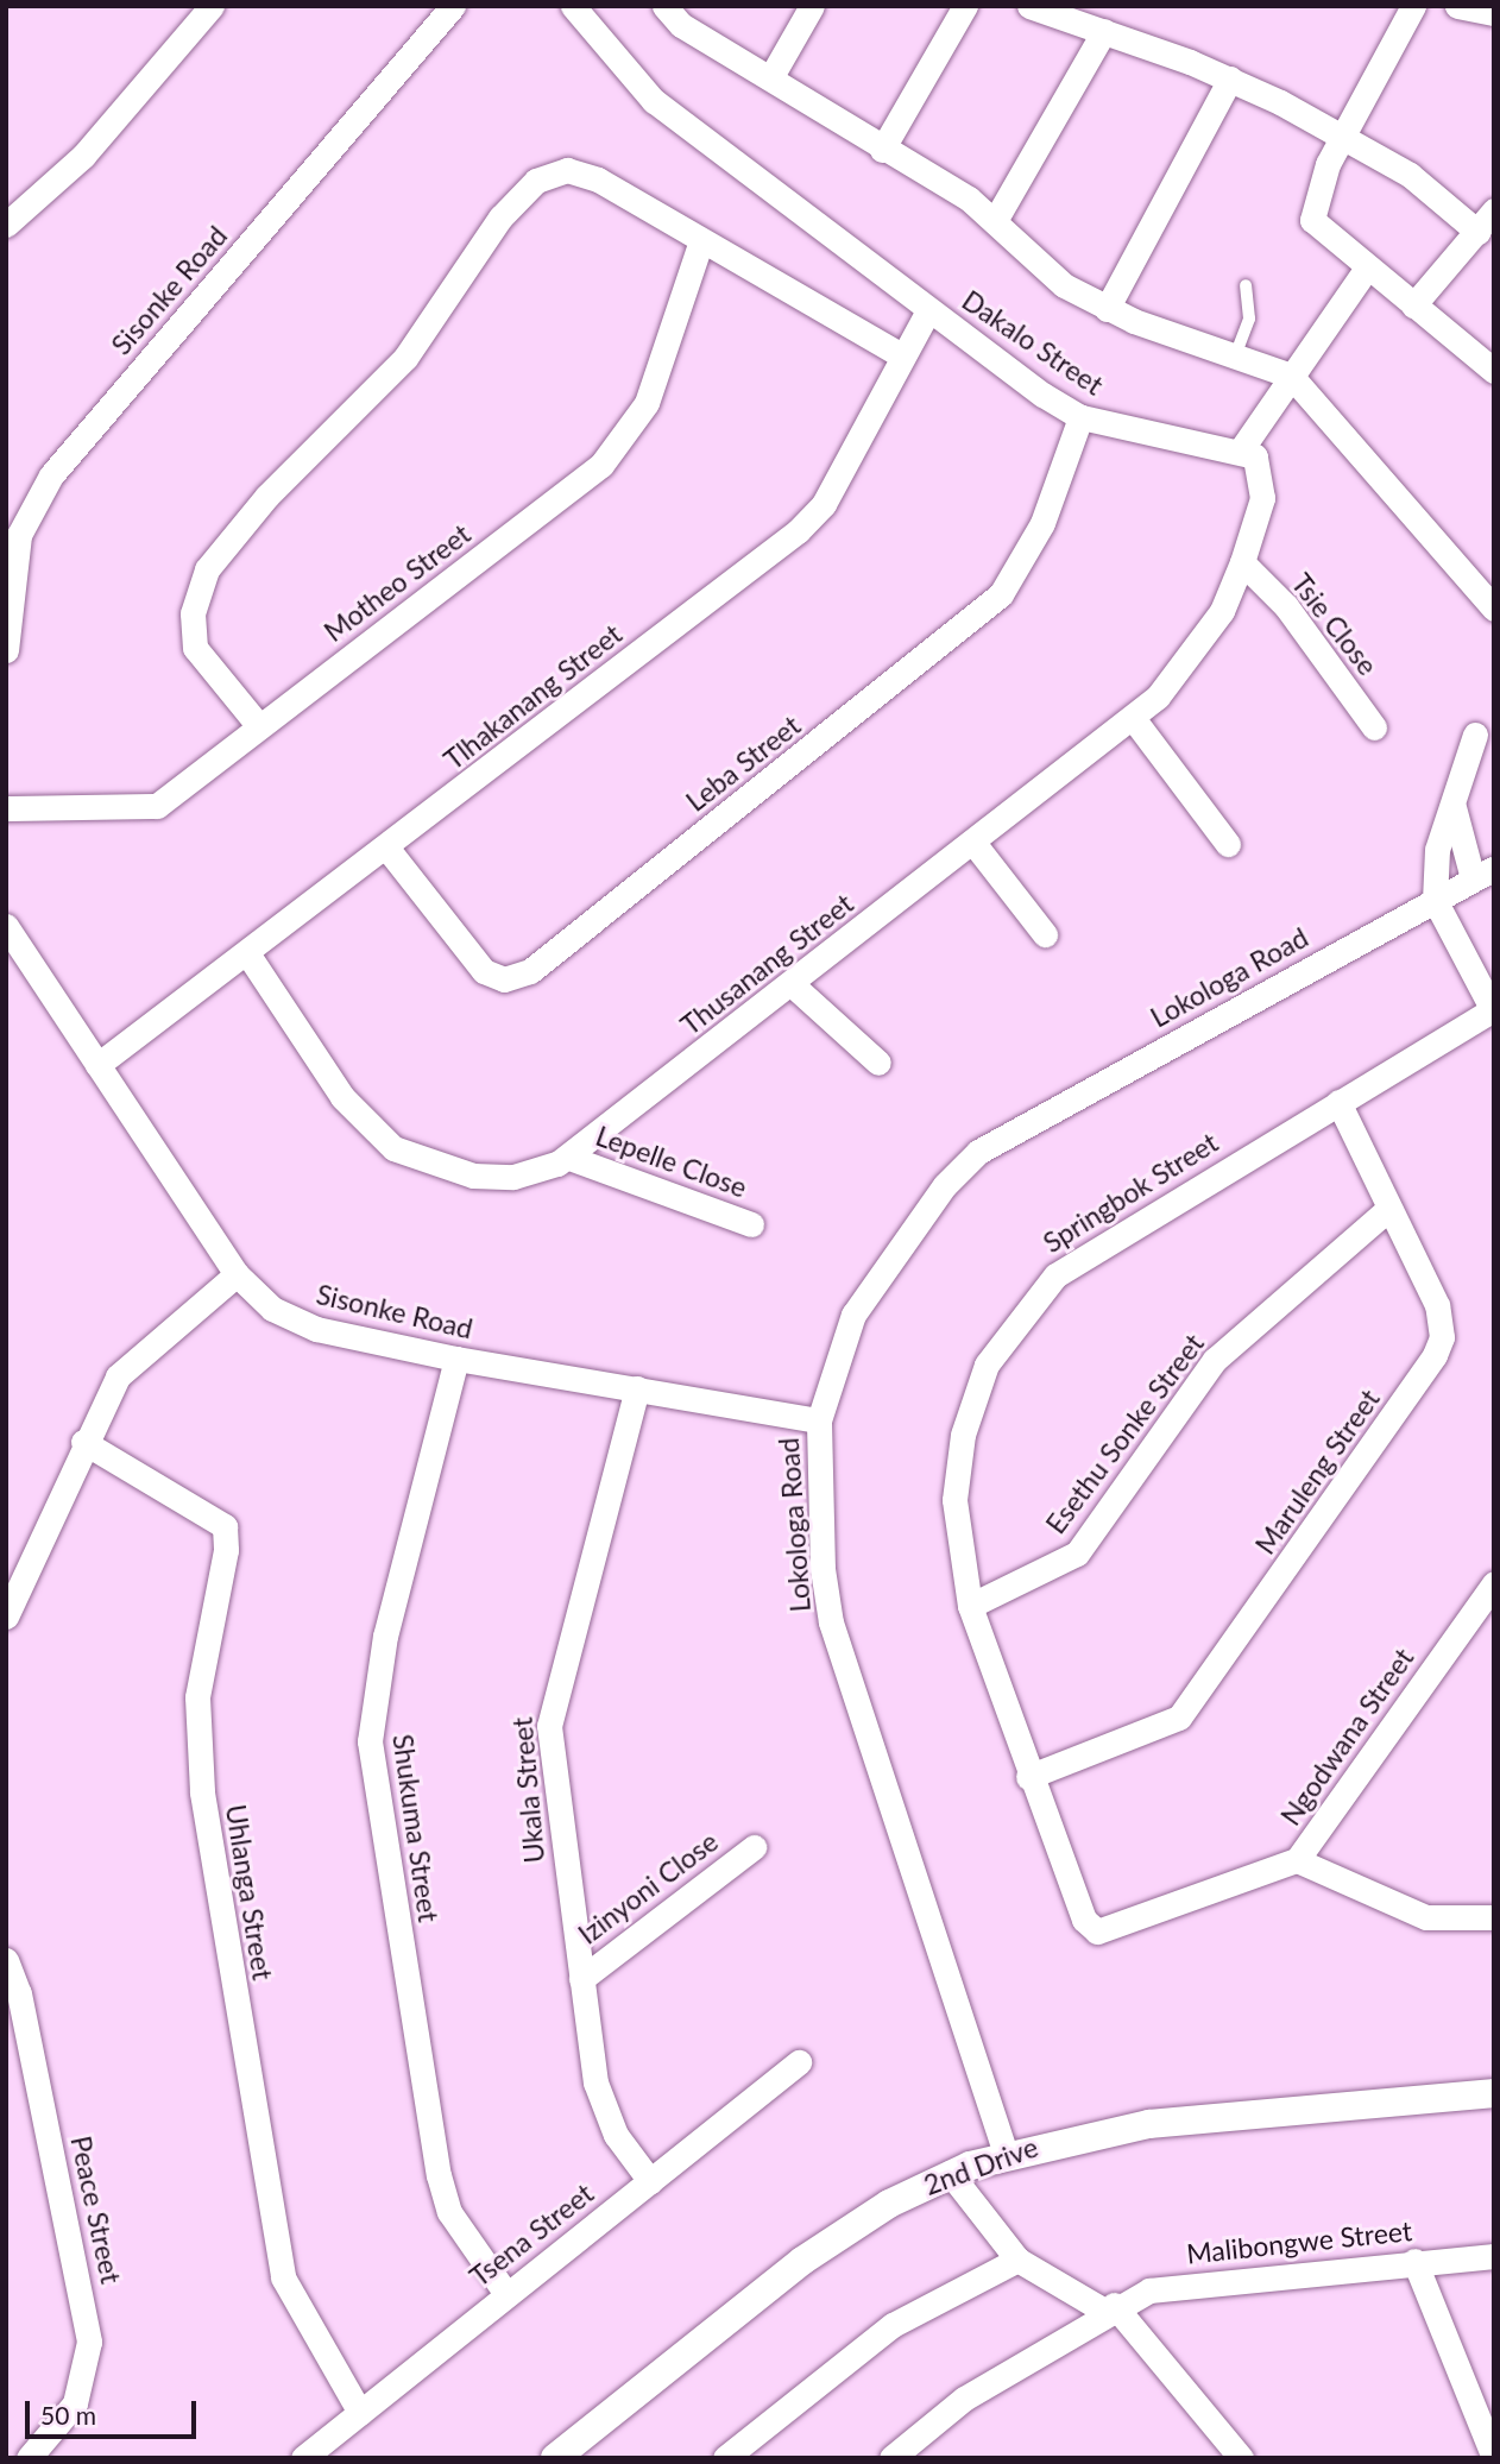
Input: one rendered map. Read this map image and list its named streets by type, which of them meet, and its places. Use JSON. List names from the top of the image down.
{
  "streets": {
    "street": [
      "Sisonke Road",
      "Dakalo Street",
      "Motheo Street",
      "Tsie Close",
      "Tlhakanang Street",
      "Leba Street",
      "Thusanang Street",
      "Lokologa Road",
      "Lepelle Close",
      "Springbok Street",
      "Esethu Sonke Street",
      "Maruleng Street",
      "Ngodwana Street",
      "Ukala Street",
      "Shukuma Street",
      "Izinyoni Close",
      "Uhlanga Street",
      "2nd Drive",
      "Peace Street",
      "Tsena Street",
      "Malibongwe Street"
    ]
  },
  "crossings": [
    ["Sisonke Road", "Tlhakanang Street"],
    ["Sisonke Road", "Lokologa Road"],
    ["Sisonke Road", "Ukala Street"],
    ["Sisonke Road", "Shukuma Street"],
    ["Dakalo Street", "Tlhakanang Street"],
    ["Dakalo Street", "Leba Street"],
    ["Dakalo Street", "Thusanang Street"],
    ["Tsie Close", "Thusanang Street"],
    ["Tlhakanang Street", "Leba Street"],
    ["Tlhakanang Street", "Thusanang Street"],
    ["Thusanang Street", "Lepelle Close"],
    ["Lokologa Road", "2nd Drive"],
    ["Springbok Street", "Esethu Sonke Street"],
    ["Springbok Street", "Maruleng Street"],
    ["Springbok Street", "Ngodwana Street"],
    ["Esethu Sonke Street", "Maruleng Street"],
    ["Ukala Street", "Izinyoni Close"],
    ["Ukala Street", "Tsena Street"],
    ["Shukuma Street", "Tsena Street"],
    ["Uhlanga Street", "Tsena Street"]
  ],
  "scale_bar": "50 m"
}
